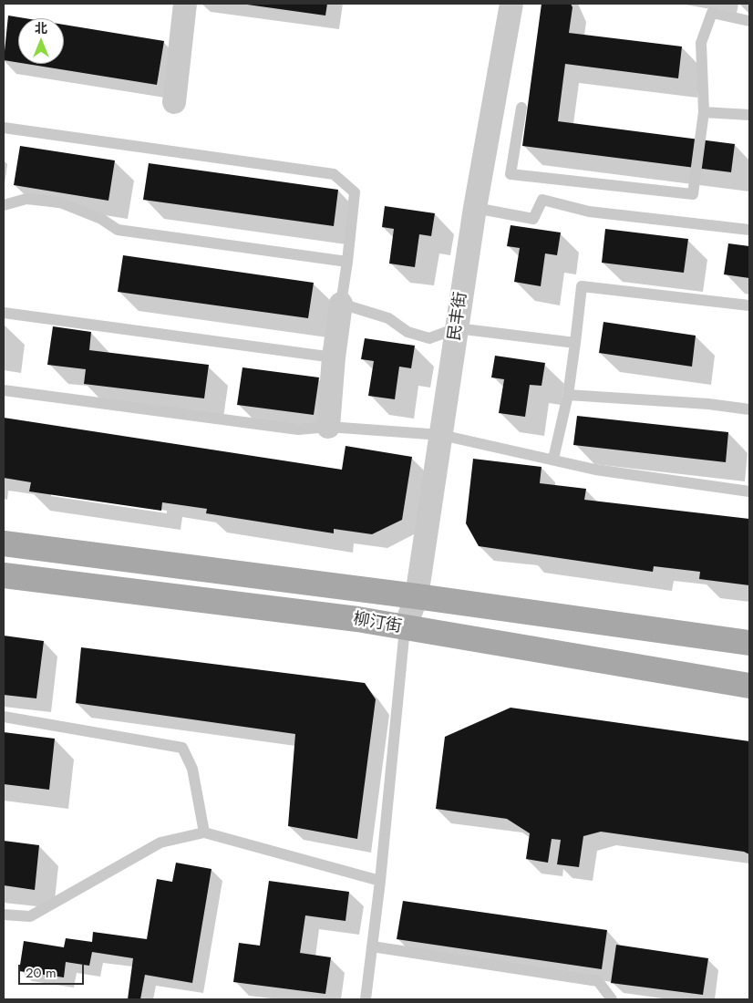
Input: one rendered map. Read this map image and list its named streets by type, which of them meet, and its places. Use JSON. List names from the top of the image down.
{
  "streets": {
    "main road": ["柳汀街"],
    "street": ["民丰街"]
  },
  "crossings": [
    ["民丰街", "柳汀街"]
  ],
  "scale_bar": "20 m",
  "north": "top"
}
